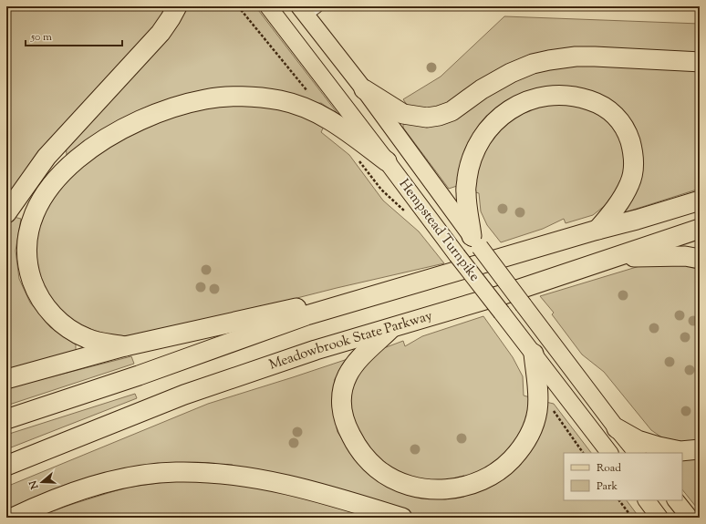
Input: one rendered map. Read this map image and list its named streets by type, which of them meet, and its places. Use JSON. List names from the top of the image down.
{
  "streets": {
    "highway": ["Meadowbrook State Parkway"],
    "main road": ["Hempstead Turnpike"]
  },
  "legend": ["Road", "Park"],
  "scale_bar": "50 m",
  "north": "left"
}
